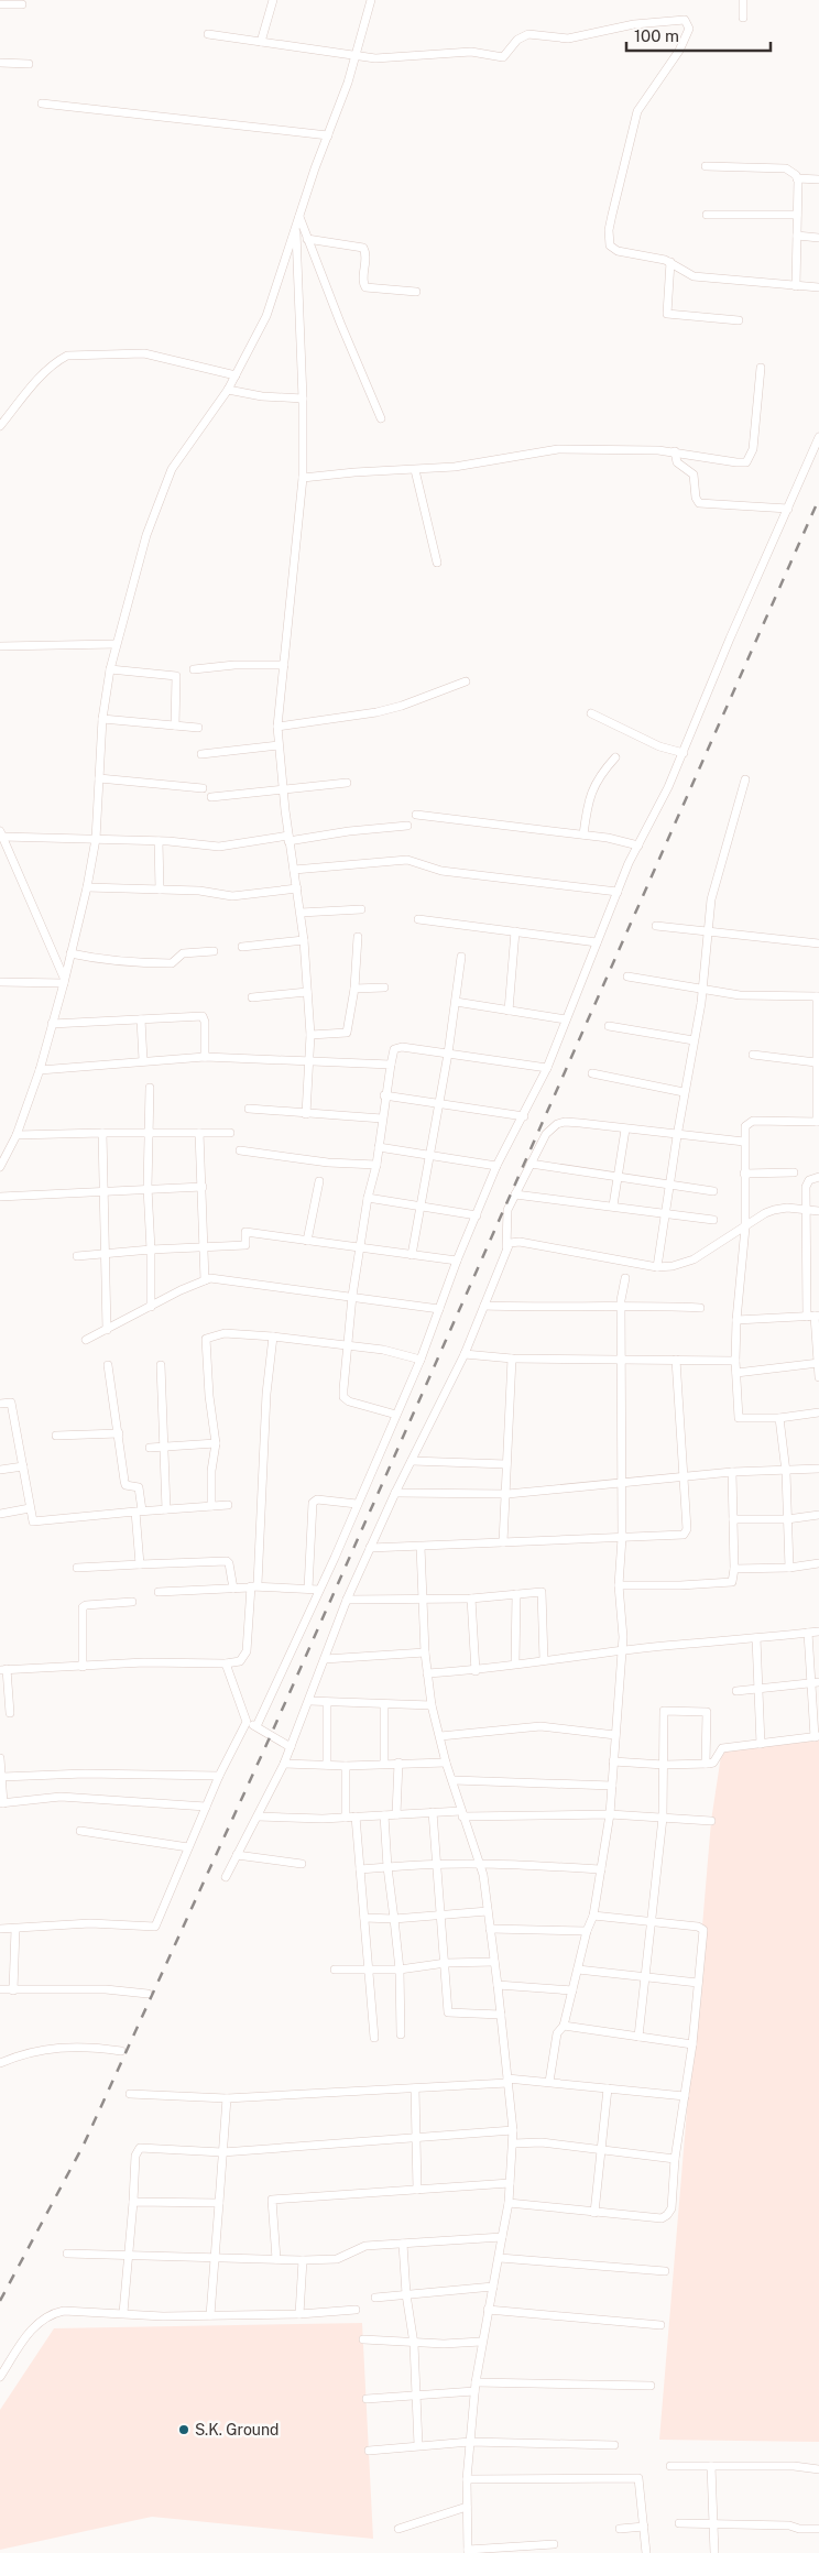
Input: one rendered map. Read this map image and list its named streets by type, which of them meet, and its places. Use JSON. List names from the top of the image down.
{
  "places": ["S.K. Ground"],
  "scale_bar": "100 m"
}
